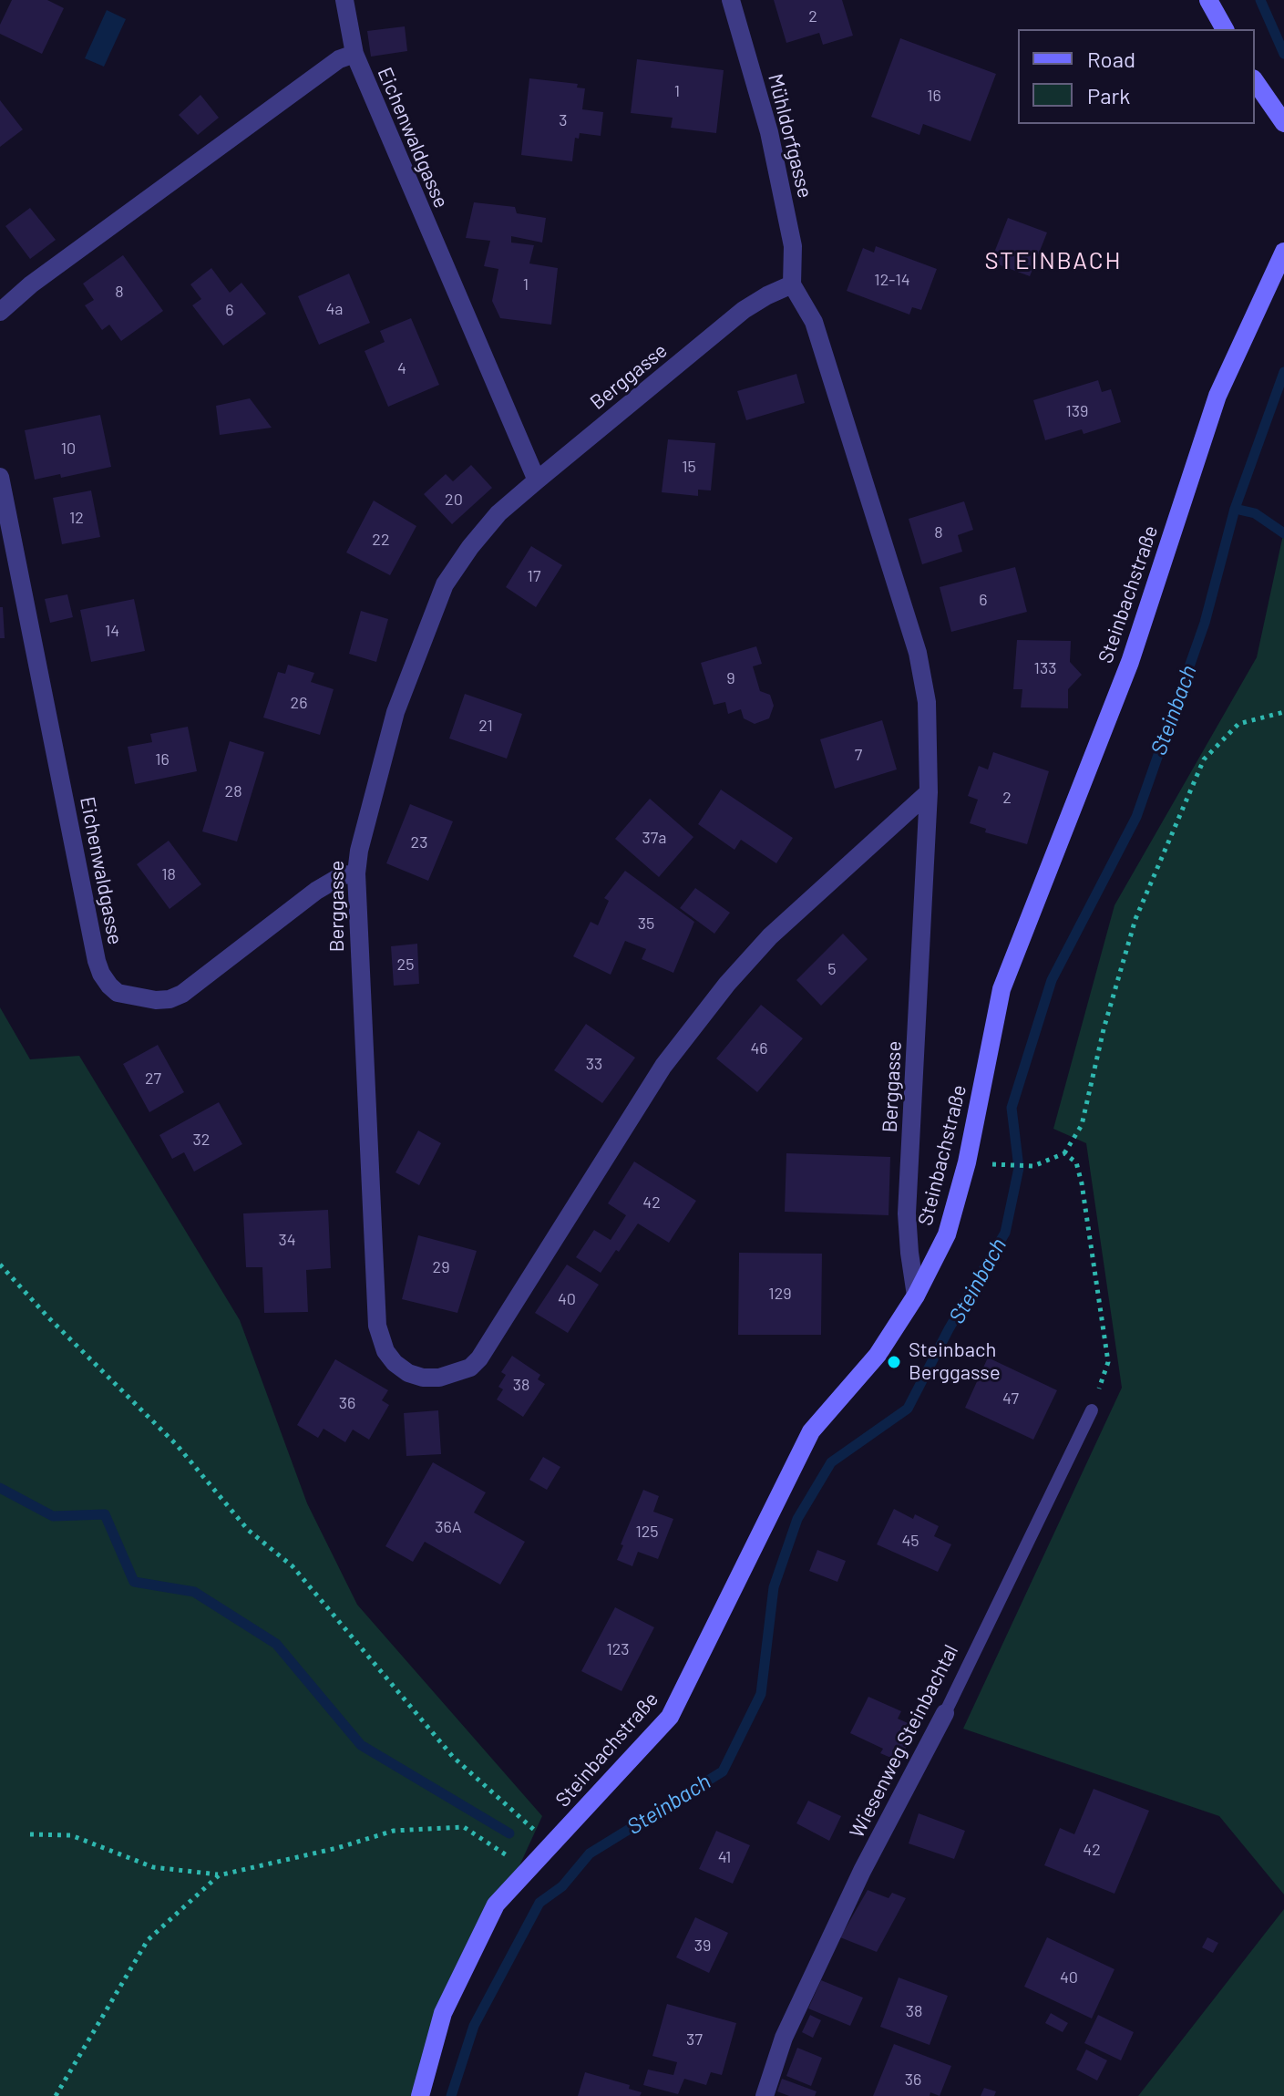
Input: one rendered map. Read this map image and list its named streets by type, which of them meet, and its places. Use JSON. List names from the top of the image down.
{
  "streets": {
    "street": [
      "Mühldorfgasse",
      "Eichenwaldgasse",
      "Berggasse",
      "Steinbachstraße",
      "Wiesenweg Steinbachtal"
    ]
  },
  "crossings": [
    ["Mühldorfgasse", "Berggasse"],
    ["Eichenwaldgasse", "Berggasse"],
    ["Berggasse", "Steinbachstraße"]
  ],
  "districts": ["STEINBACH"],
  "water": ["Steinbach"],
  "places": ["Steinbach Berggasse"],
  "house_numbers": [
    "2",
    "1",
    "16",
    "3",
    "12-14",
    "1",
    "8",
    "4a",
    "6",
    "4",
    "139",
    "10",
    "15",
    "20",
    "12",
    "8",
    "22",
    "17",
    "6",
    "14",
    "133",
    "9",
    "26",
    "21",
    "7",
    "16",
    "28",
    "2",
    "37a",
    "23",
    "18",
    "35",
    "25",
    "5",
    "46",
    "33",
    "27",
    "32",
    "42",
    "34",
    "29",
    "129",
    "40",
    "38",
    "47",
    "36",
    "36A",
    "125",
    "45",
    "123",
    "42",
    "41",
    "39",
    "40",
    "38",
    "37",
    "36"
  ],
  "legend": ["Road", "Park"]
}
